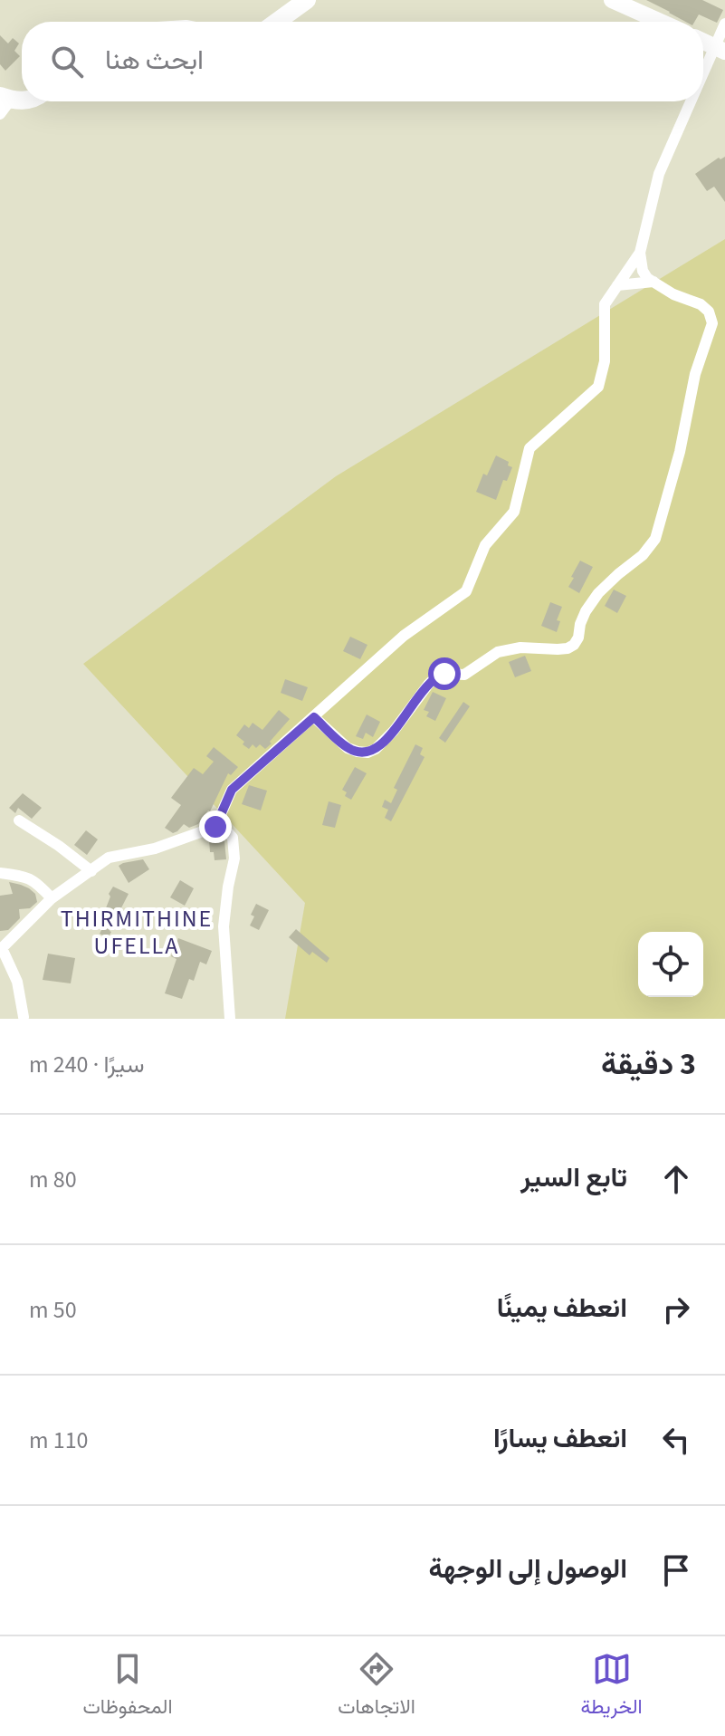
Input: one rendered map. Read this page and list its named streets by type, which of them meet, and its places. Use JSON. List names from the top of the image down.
{
  "districts": ["THIRMITHINE UFELLA"],
  "page": {
    "search": "ابحث هنا",
    "heading": ["3 دقيقة", "سيرًا · 240 m"],
    "list": [
      ["تابع السير", "80 m"],
      ["انعطف يمينًا", "50 m"],
      ["انعطف يسارًا", "110 m"],
      "الوصول إلى الوجهة"
    ],
    "nav": ["الخريطة", "الاتجاهات", "المحفوظات"]
  }
}
